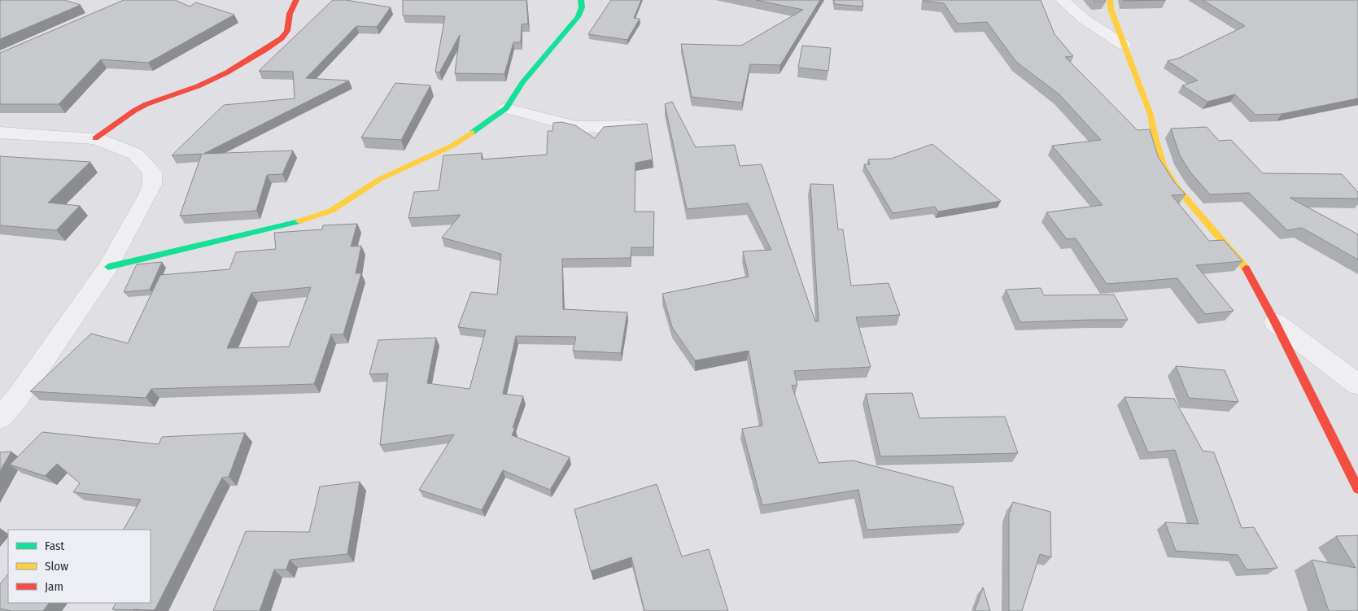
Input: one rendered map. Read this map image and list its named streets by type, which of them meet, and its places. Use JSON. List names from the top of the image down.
{
  "legend": ["Fast", "Slow", "Jam"]
}
